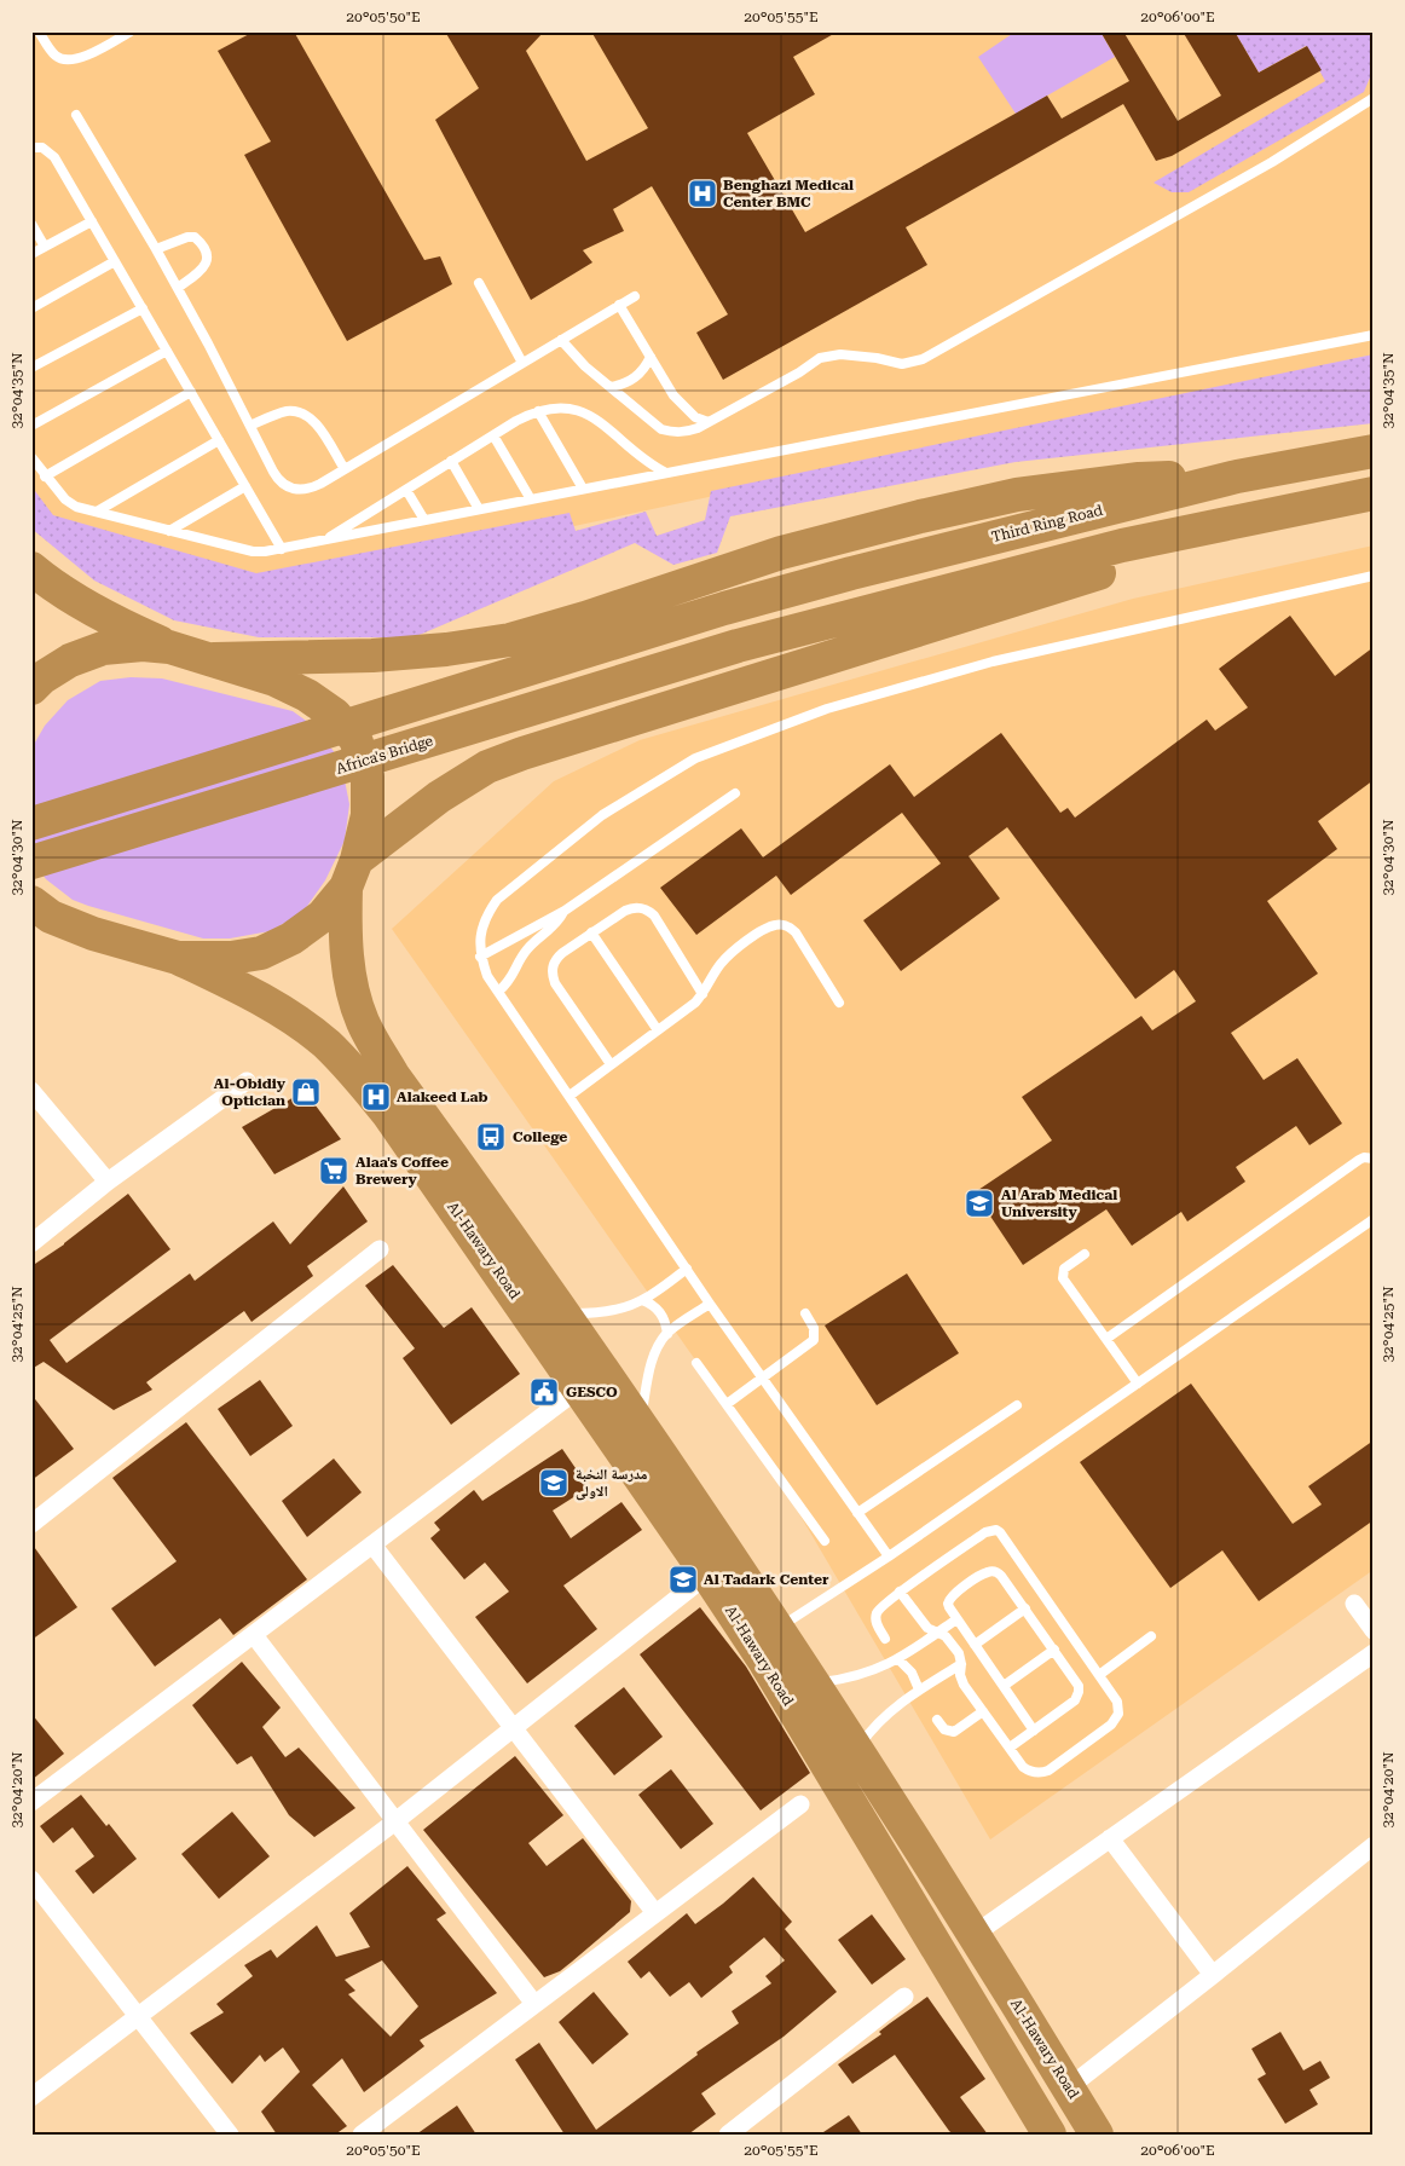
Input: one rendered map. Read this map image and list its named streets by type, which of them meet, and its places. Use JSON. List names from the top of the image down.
{
  "streets": {
    "highway": ["Third Ring Road", "Africa's Bridge", "Al-Hawary Road"]
  },
  "places": {
    "hospital": ["Benghazi Medical Center BMC", "Alakeed Lab"],
    "shop": ["Al-Obidiy Optician"],
    "bus stop": ["College"],
    "supermarket": ["Alaa's Coffee Brewery"],
    "school or university": ["Al Arab Medical University", "مدرسة النخبة الاولى", "Al Tadark Center"],
    "public building": ["GESCO"]
  },
  "coordinates": [
    "20°05'50\"E",
    "20°05'55\"E",
    "20°06'00\"E",
    "32°04'35\"N",
    "32°04'30\"N",
    "32°04'25\"N",
    "32°04'20\"N"
  ]
}
